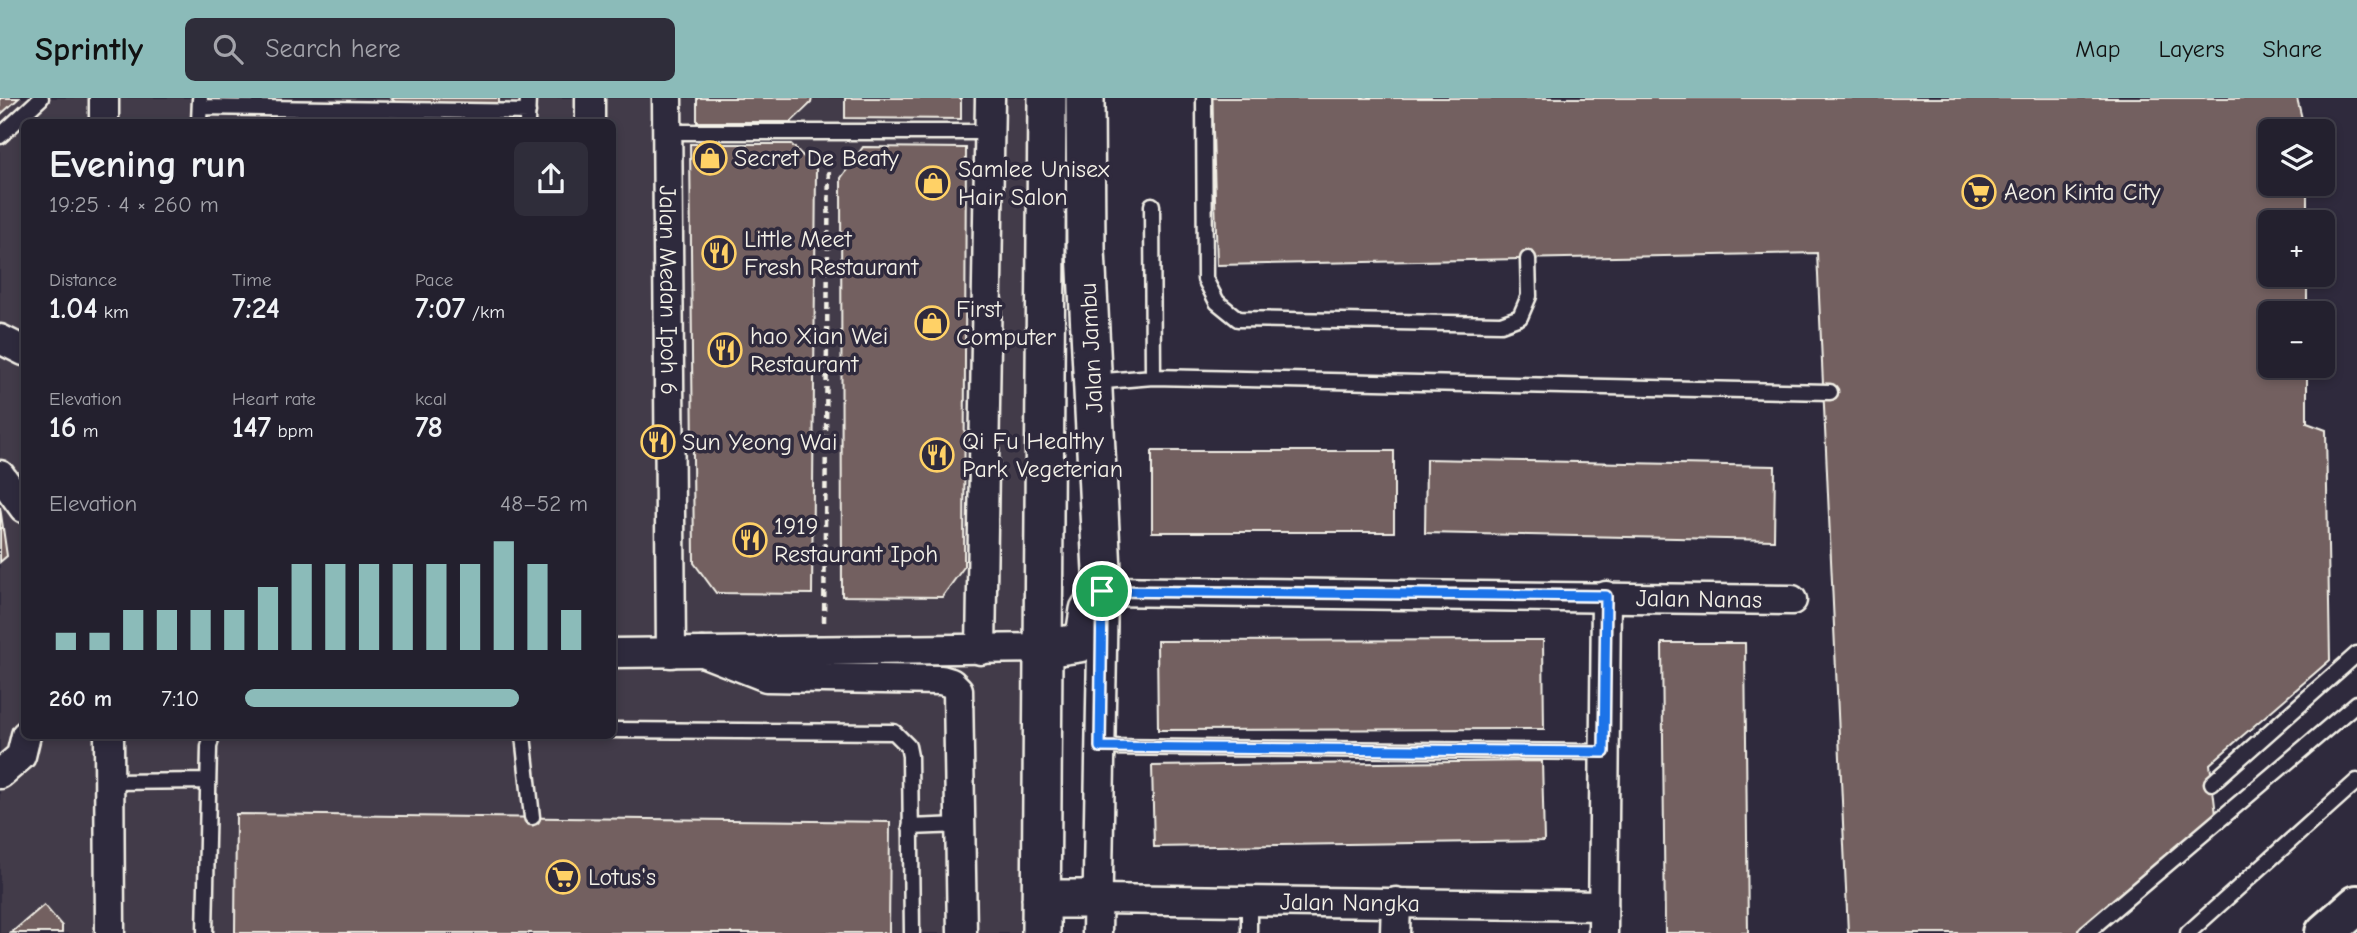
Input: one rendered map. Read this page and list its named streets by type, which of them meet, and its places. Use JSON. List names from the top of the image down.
{
  "streets": {
    "street": [
      "Jalan Medan Ipoh 6",
      "Jalan Jambu",
      "Jalan Nanas",
      "Jalan Nangka"
    ]
  },
  "crossings": [
    ["Jalan Jambu", "Jalan Nanas"],
    ["Jalan Jambu", "Jalan Nangka"]
  ],
  "places": {
    "shop": ["Secret De Beaty", "Samlee Unisex Hair Salon", "First Computer"],
    "supermarket": ["Aeon Kinta City", "Lotus's"],
    "restaurant": [
      "Little Meet Fresh Restaurant",
      "hao Xian Wei Restaurant",
      "Sun Yeong Wai",
      "Qi Fu Healthy Park Vegeterian",
      "1919 Restaurant Ipoh"
    ]
  },
  "page": {
    "header": "Sprintly",
    "search": "Search here",
    "nav": ["Map", "Layers", "Share"],
    "map_buttons": ["+", "−"],
    "heading": ["Evening run", "19:25 · 4 × 260 m"],
    "stats": [
      ["Distance", "1.04 km"],
      ["Time", "7:24"],
      ["Pace", "7:07 /km"],
      ["Elevation", "16 m"],
      ["Heart rate", "147 bpm"],
      ["kcal", "78"]
    ],
    "chart": ["Elevation", "48–52 m"],
    "list": [
      {
        "name": "260 m",
        "note": "7:10"
      }
    ]
  }
}
